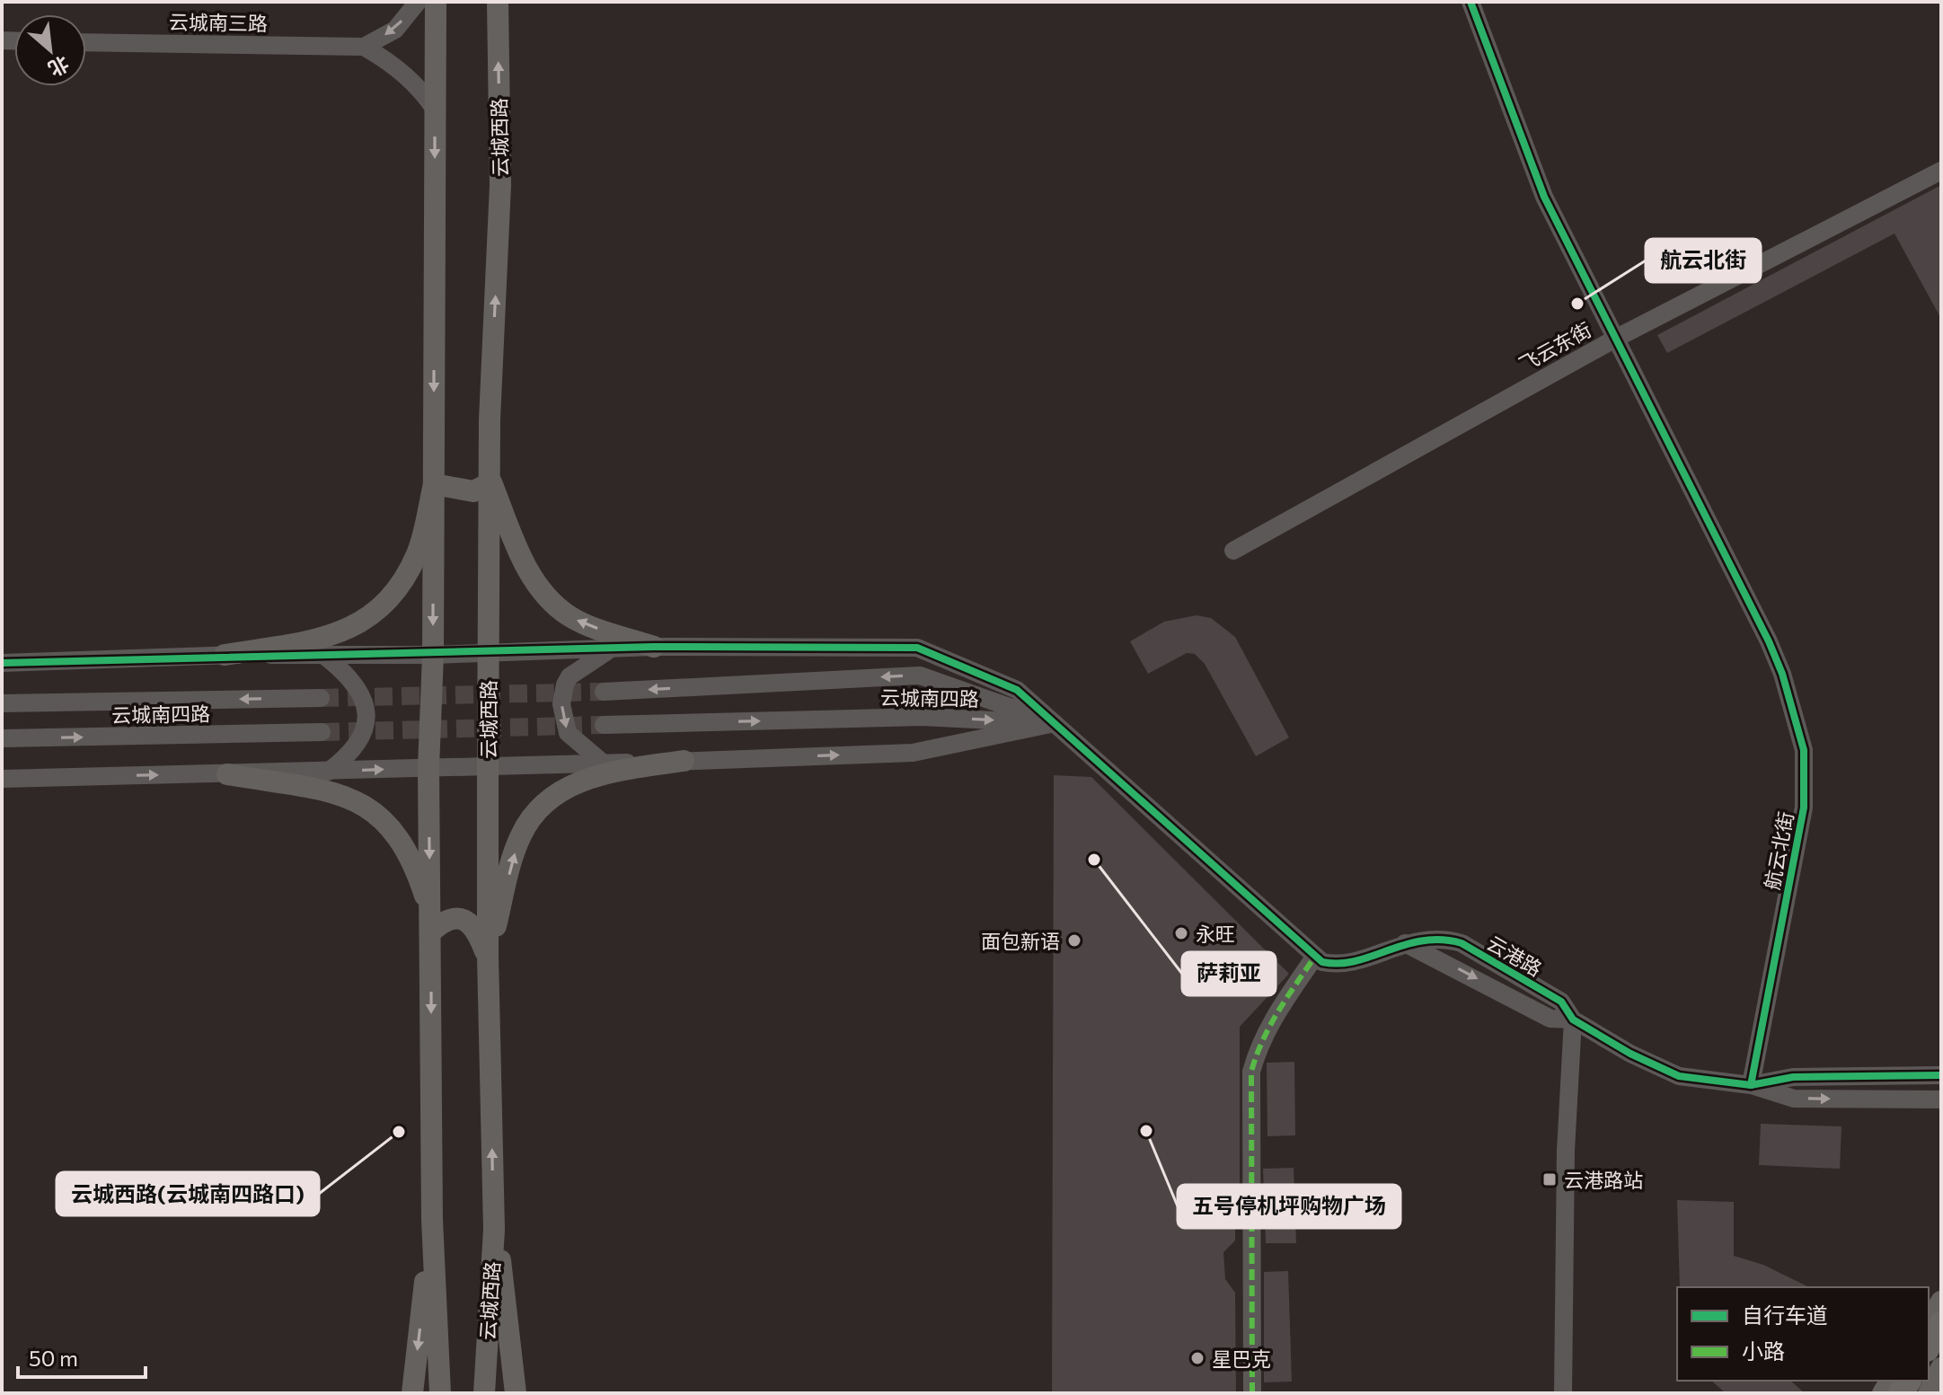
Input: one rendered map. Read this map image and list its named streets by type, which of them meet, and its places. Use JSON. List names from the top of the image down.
{
  "streets": {
    "main road": ["云城西路"],
    "street": [
      "云城南三路",
      "飞云东街",
      "云城南四路",
      "航云北街",
      "云港路"
    ]
  },
  "crossings": [
    ["飞云东街", "航云北街"],
    ["航云北街", "云港路"]
  ],
  "places": {
    "other": [
      "航云北街",
      "萨莉亚",
      "永旺",
      "面包新语",
      "五号停机坪购物广场",
      "云城西路(云城南四路口)",
      "星巴克"
    ],
    "transit": ["云港路站"]
  },
  "legend": ["自行车道", "小路"],
  "scale_bar": "50 m",
  "north": "bottom right"
}
